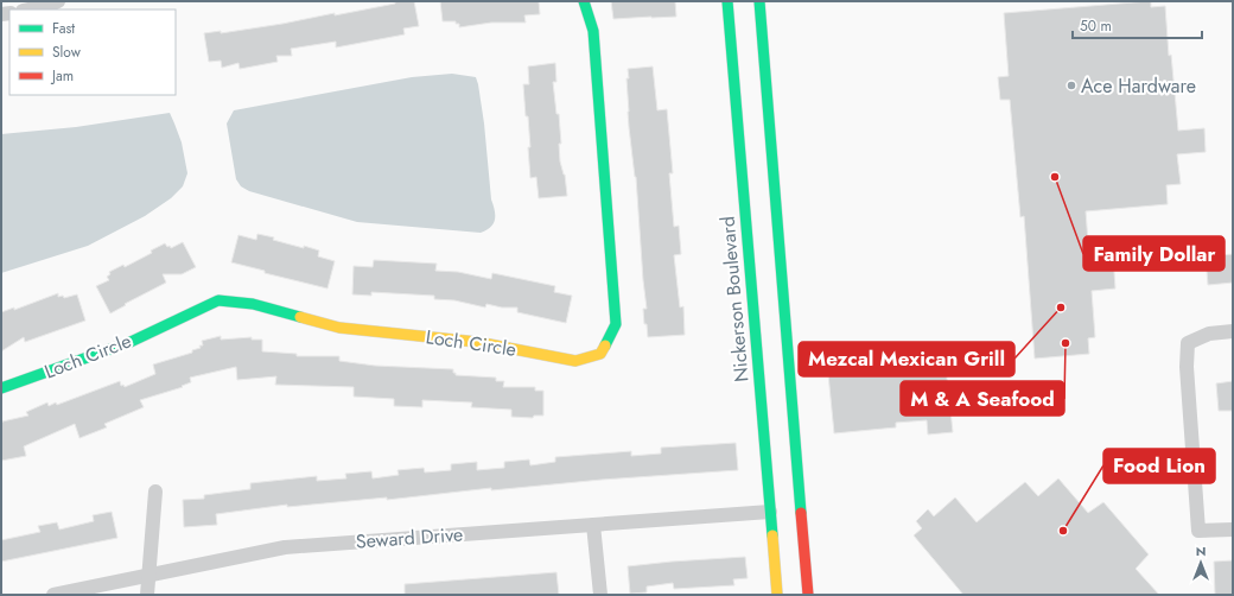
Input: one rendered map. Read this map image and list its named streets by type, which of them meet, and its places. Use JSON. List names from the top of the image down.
{
  "streets": {
    "street": ["Nickerson Boulevard", "Loch Circle", "Seward Drive"]
  },
  "crossings": [
    ["Nickerson Boulevard", "Seward Drive"]
  ],
  "places": [
    "Ace Hardware",
    "Family Dollar",
    "Mezcal Mexican Grill",
    "M & A Seafood",
    "Food Lion"
  ],
  "legend": ["Fast", "Slow", "Jam"],
  "scale_bar": "50 m",
  "north": "top"
}
